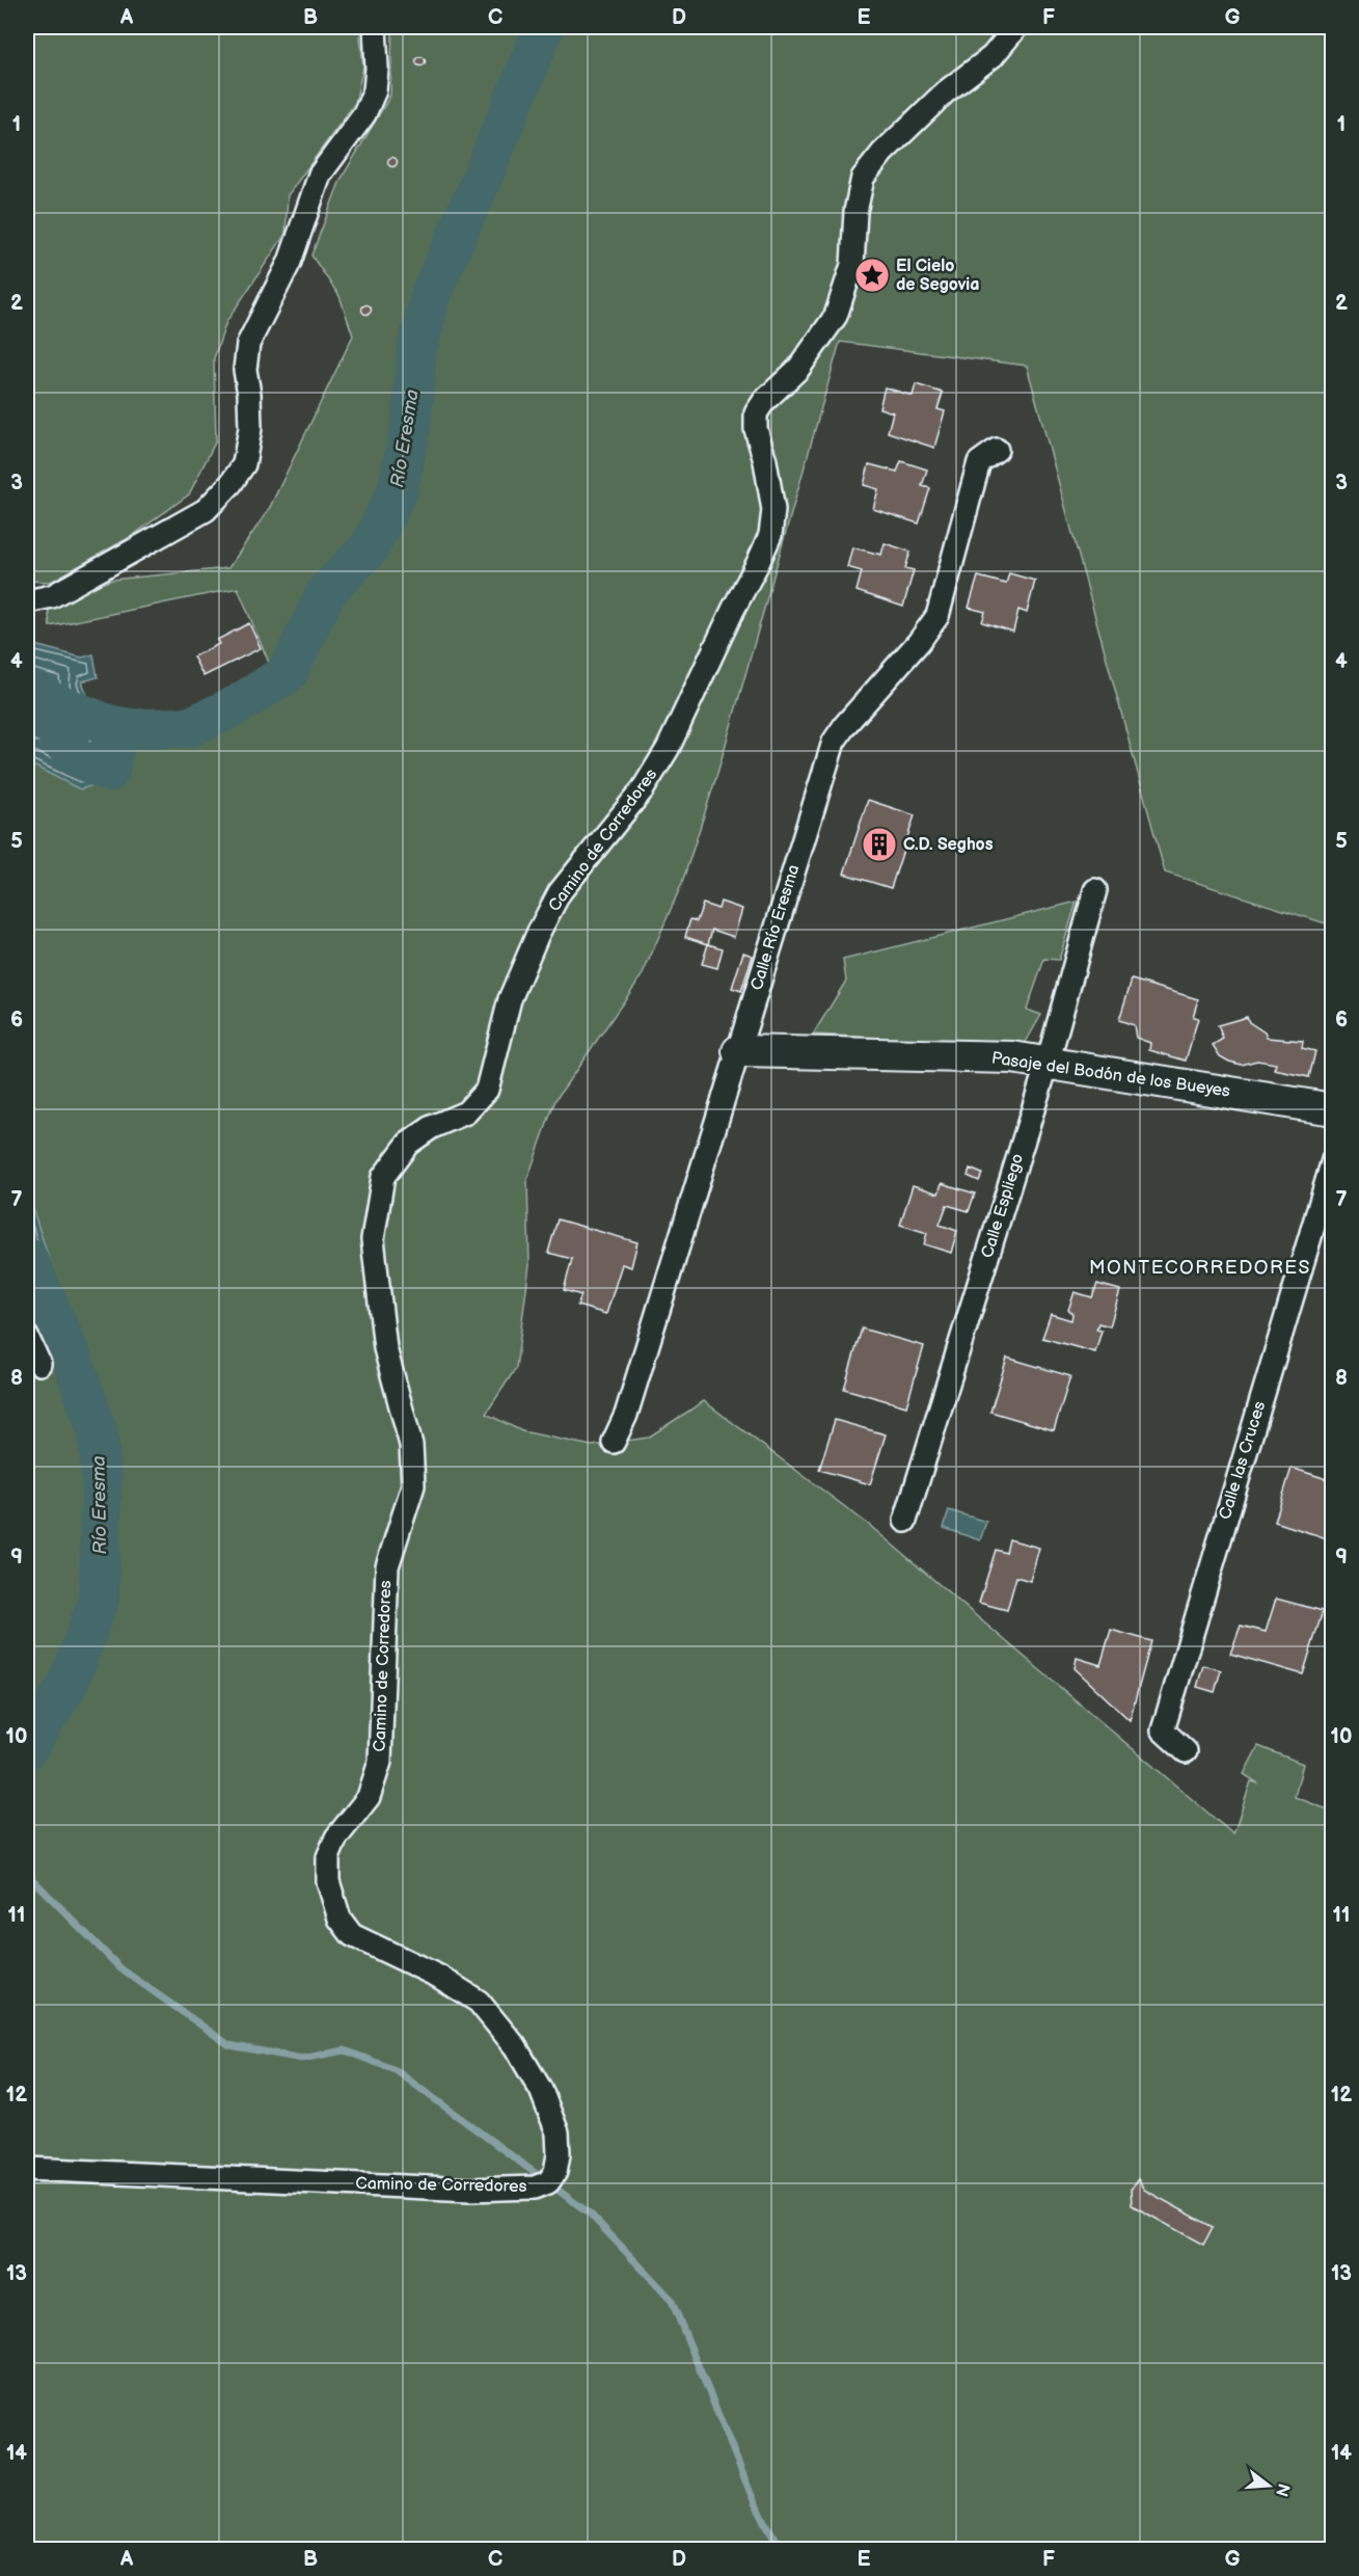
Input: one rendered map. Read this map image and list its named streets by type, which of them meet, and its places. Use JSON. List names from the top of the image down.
{
  "streets": {
    "street": [
      "Camino de Corredores",
      "Calle Río Eresma",
      "Pasaje del Bodón de los Bueyes",
      "Calle Espliego",
      "Calle las Cruces"
    ]
  },
  "crossings": [
    ["Calle Río Eresma", "Pasaje del Bodón de los Bueyes"],
    ["Pasaje del Bodón de los Bueyes", "Calle Espliego"]
  ],
  "districts": ["MONTECORREDORES"],
  "water": ["Río Eresma"],
  "places": {
    "place": ["El Cielo de Segovia"],
    "building": ["C.D. Seghos"]
  },
  "north": "right",
  "grid": {
    "columns": [
      "A",
      "B",
      "C",
      "D",
      "E",
      "F",
      "G"
    ],
    "rows": [
      "1",
      "2",
      "3",
      "4",
      "5",
      "6",
      "7",
      "8",
      "9",
      "10",
      "11",
      "12",
      "13",
      "14"
    ]
  }
}
